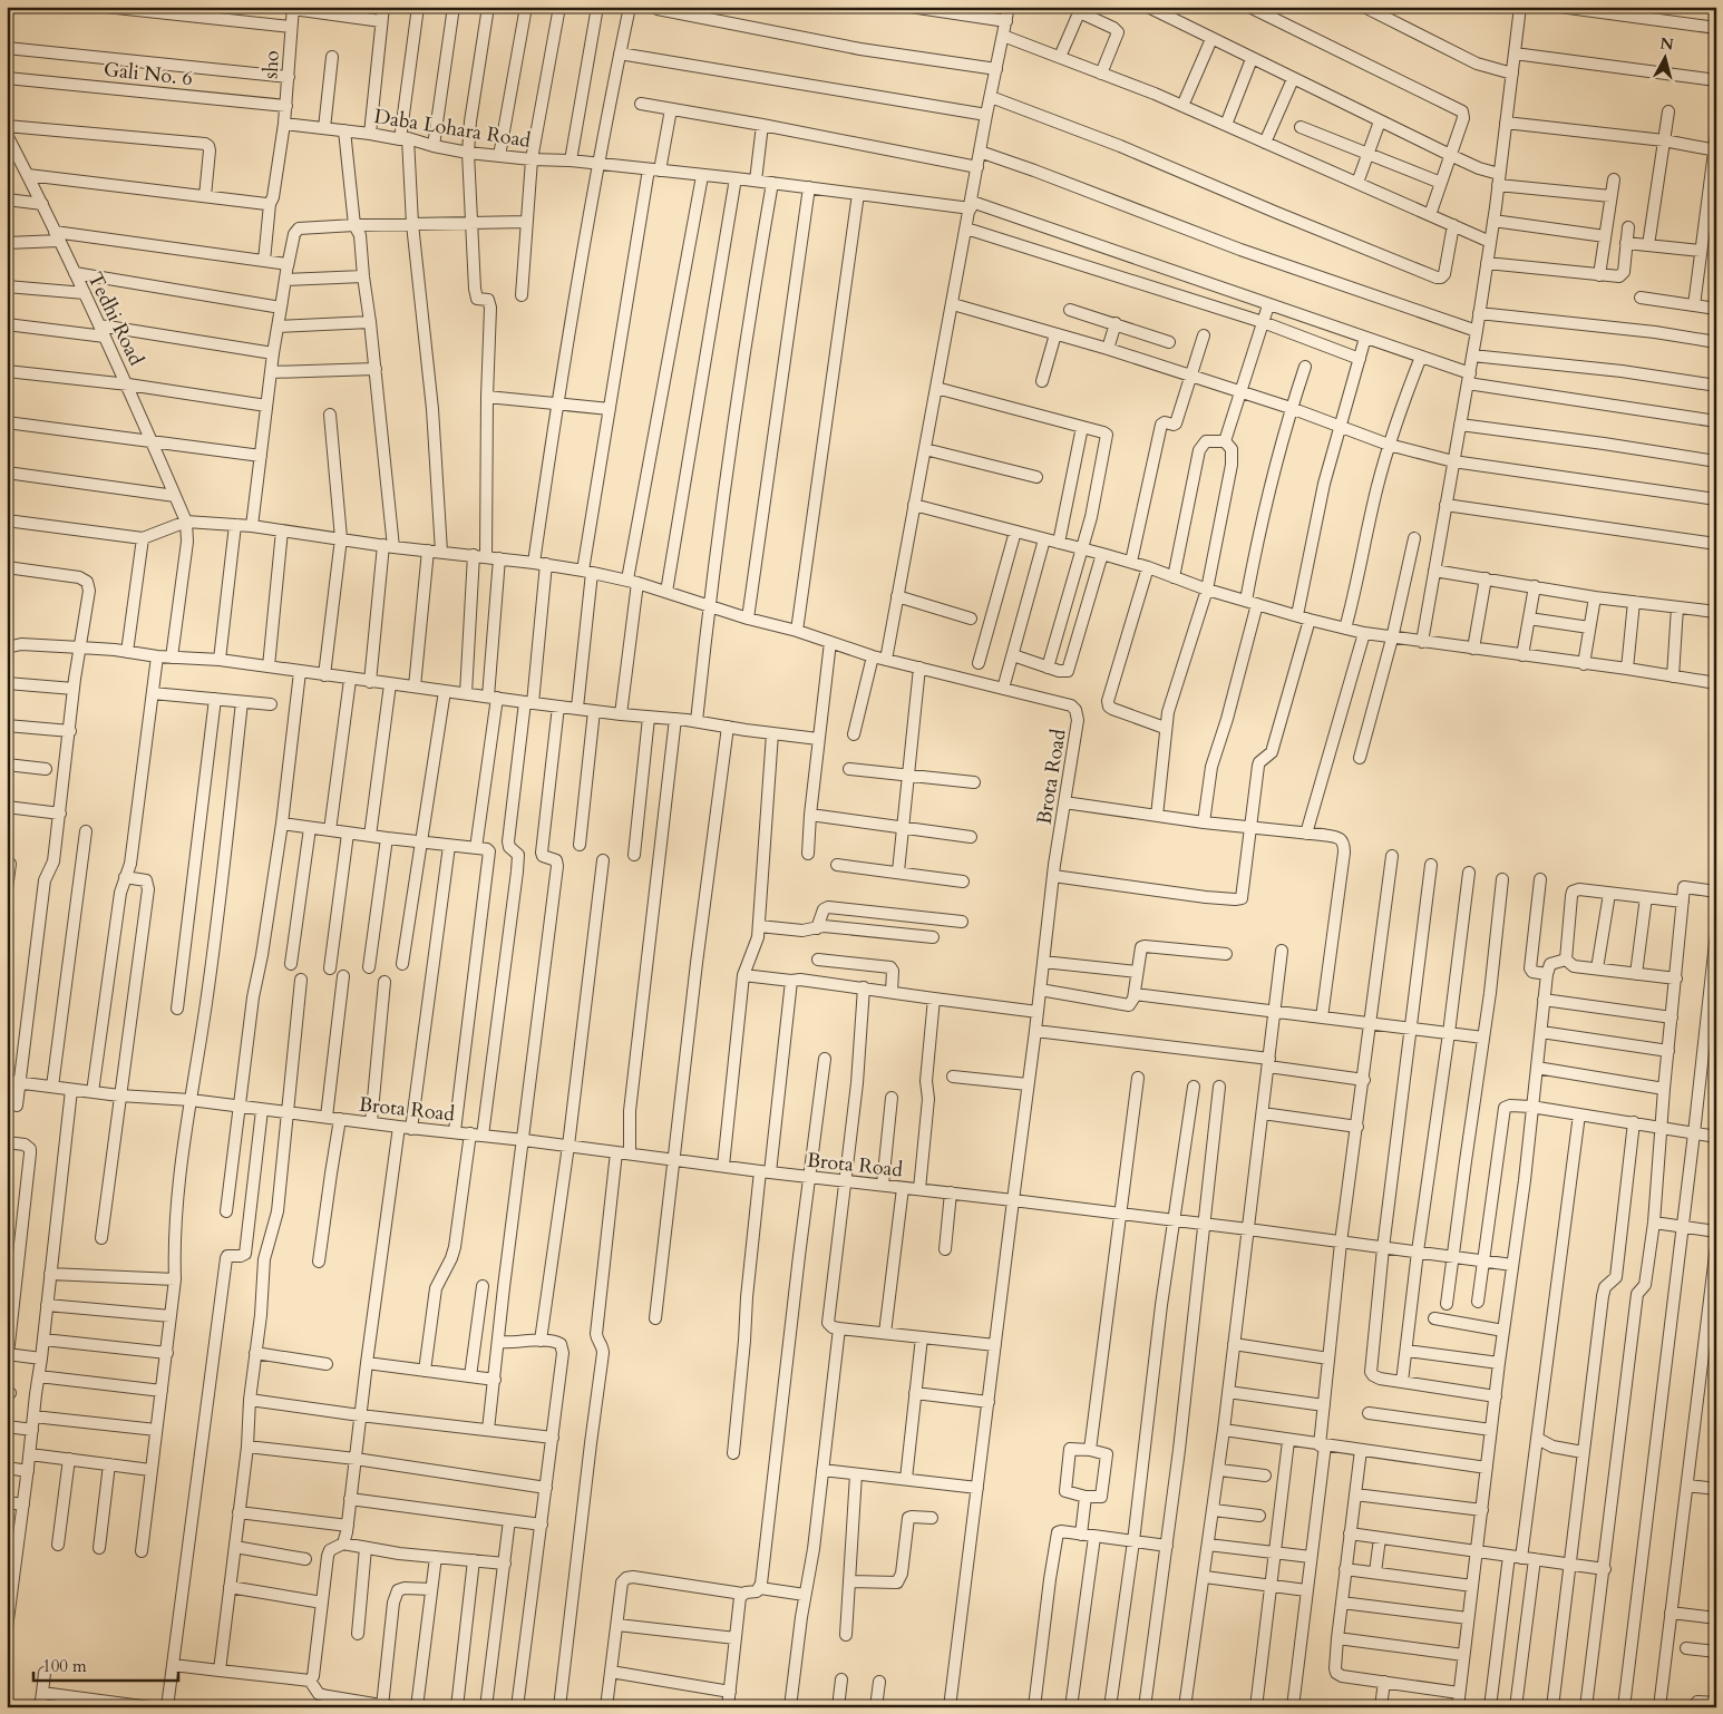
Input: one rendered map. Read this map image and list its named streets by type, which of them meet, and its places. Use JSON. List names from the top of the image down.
{
  "streets": {
    "street": [
      "sho",
      "Gali No. 6",
      "Daba Lohara Road",
      "Tedhi Road",
      "Brota Road"
    ]
  },
  "crossings": [
    ["sho", "Gali No. 6"],
    ["sho", "Daba Lohara Road"],
    ["Tedhi Road", "Brota Road"]
  ],
  "scale_bar": "100 m",
  "north": "top"
}
